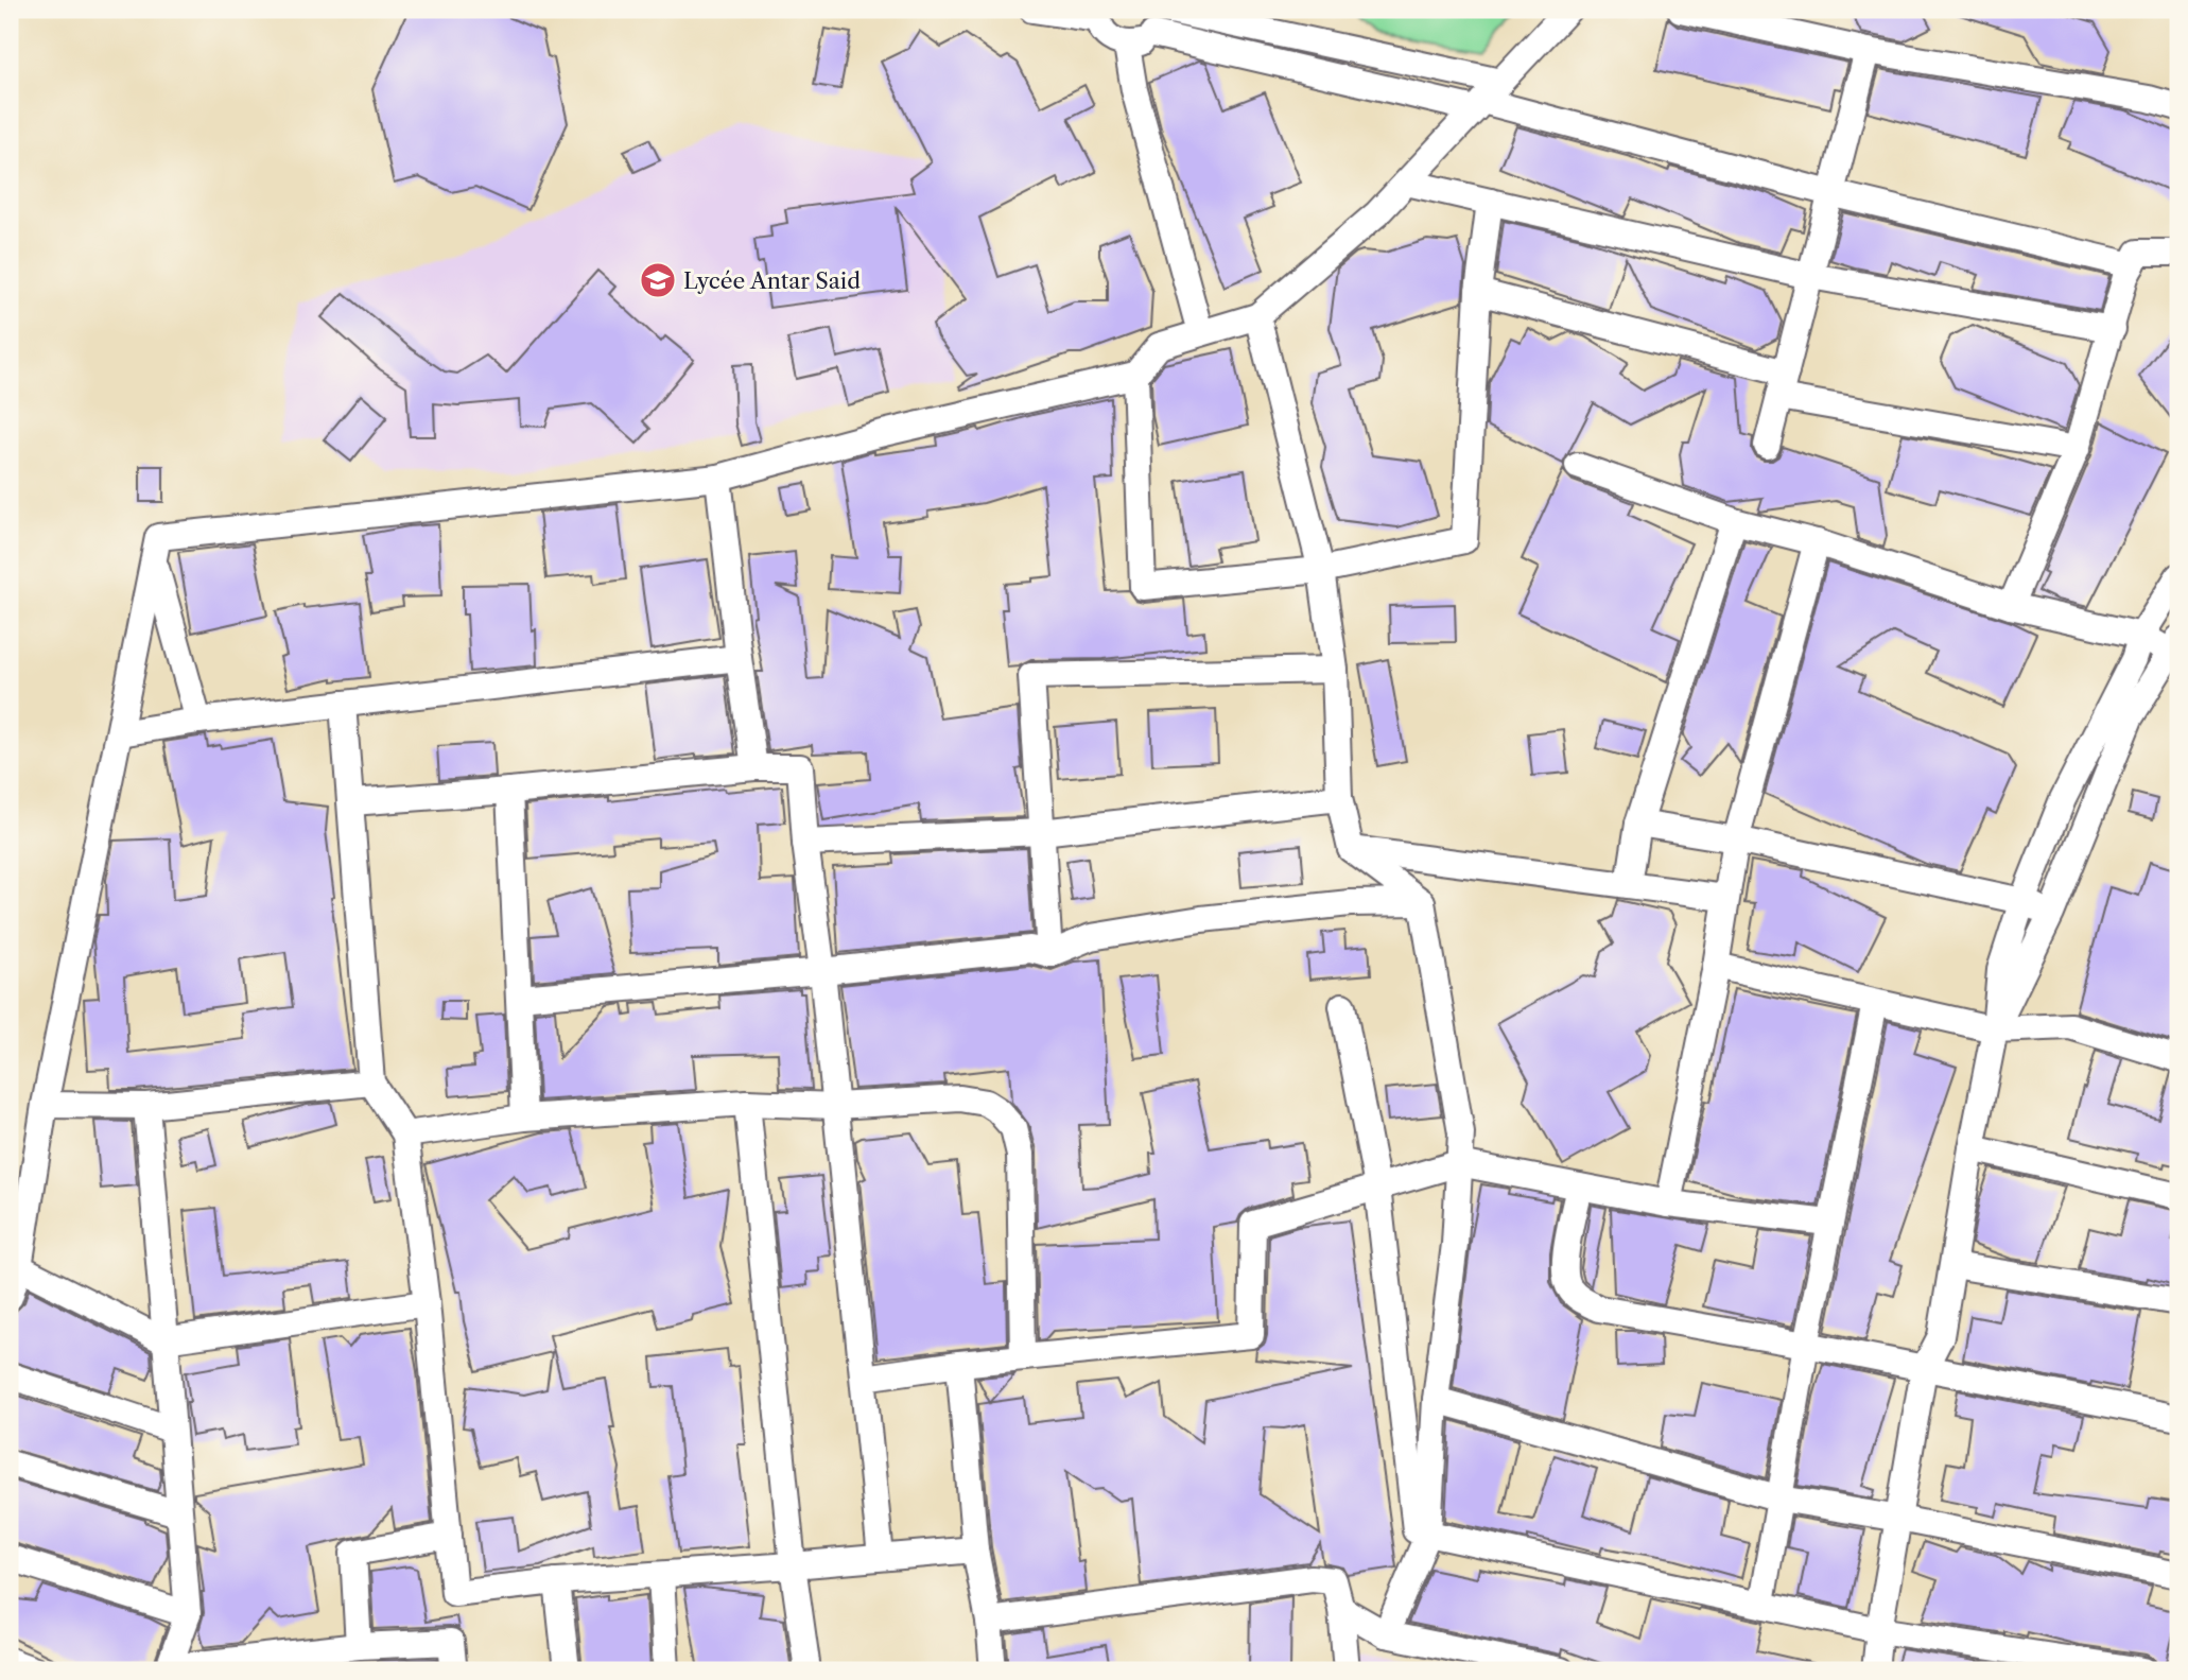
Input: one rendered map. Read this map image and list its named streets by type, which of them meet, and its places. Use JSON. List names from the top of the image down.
{
  "places": {
    "school or university": ["Lycée Antar Said"]
  }
}
